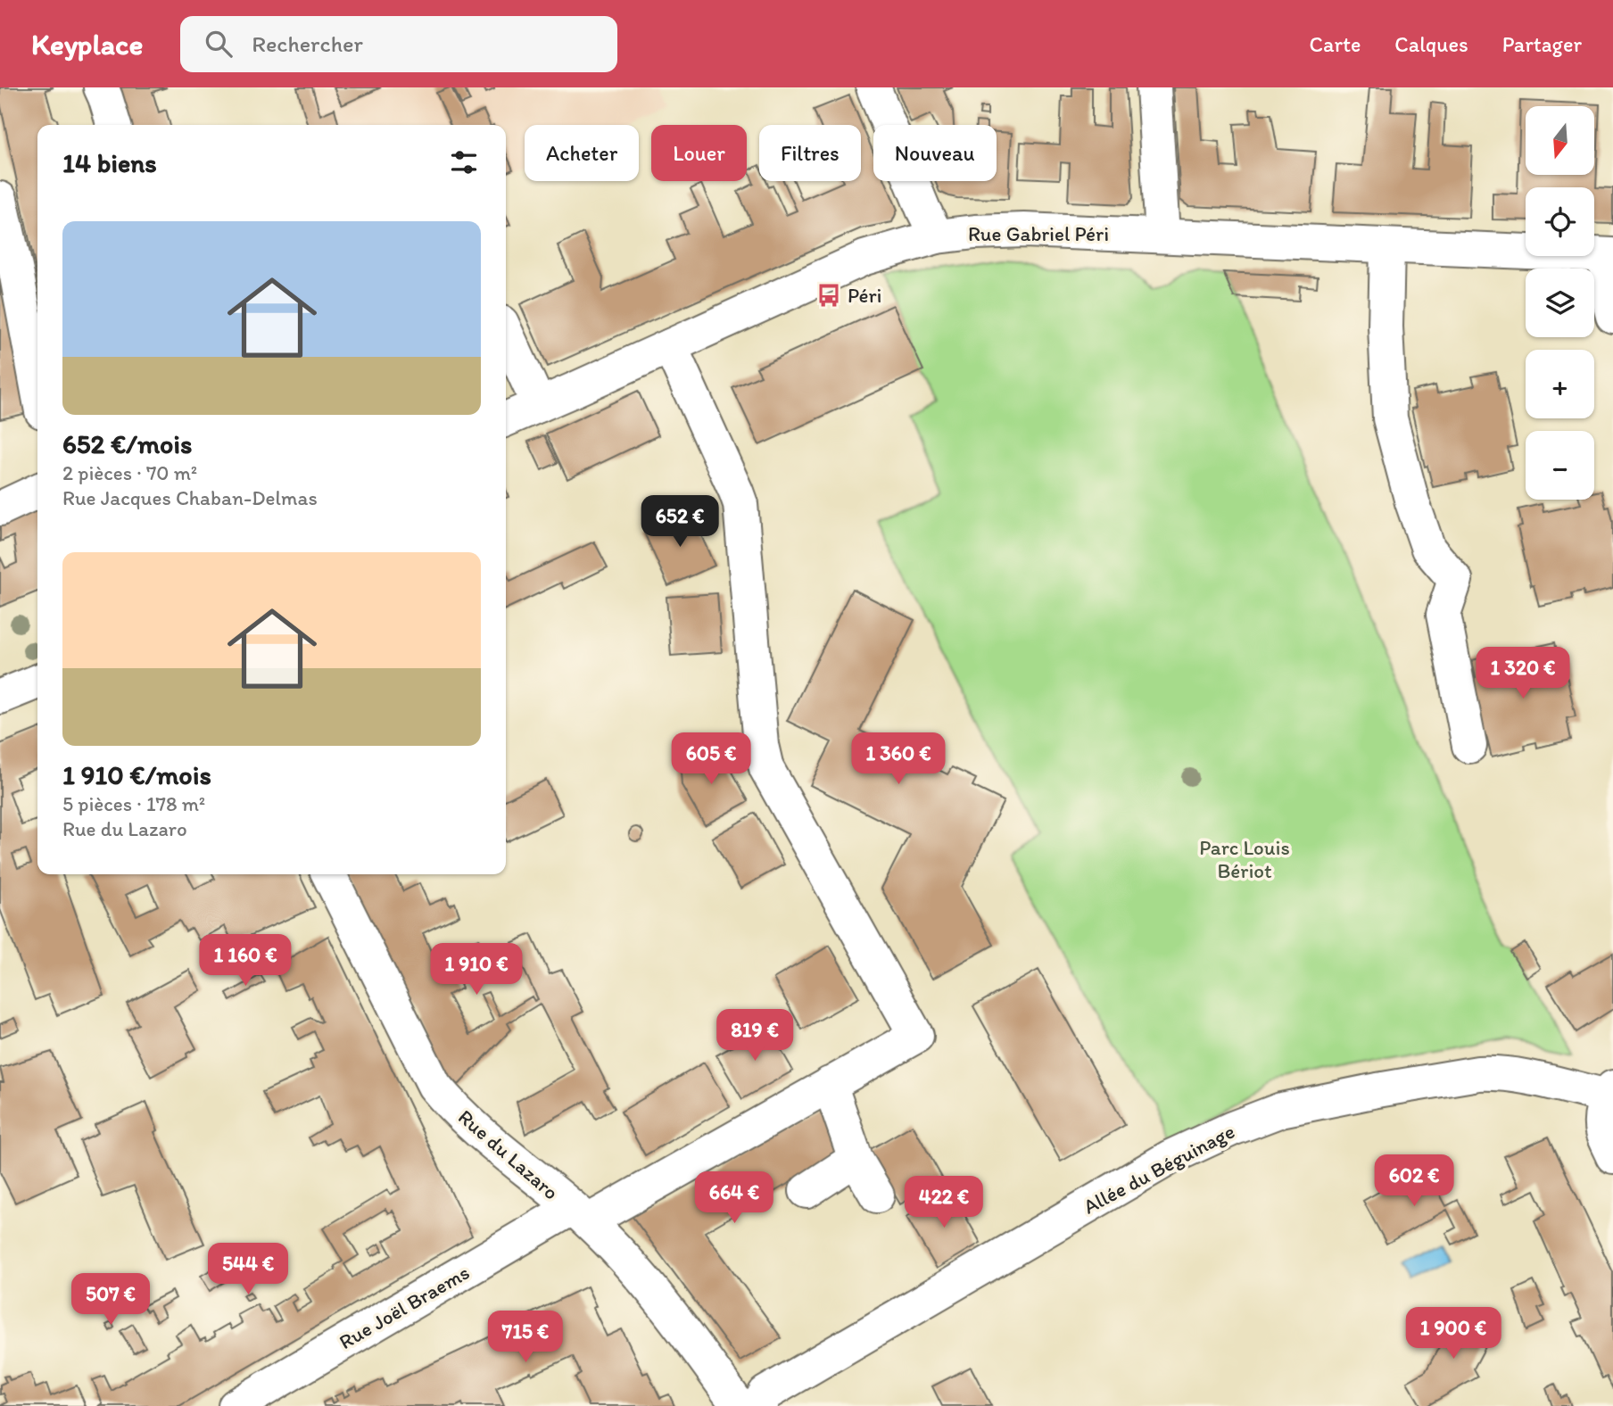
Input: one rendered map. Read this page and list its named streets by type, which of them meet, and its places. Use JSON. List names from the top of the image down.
{
  "streets": {
    "street": [
      "Rue Gabriel Péri",
      "Rue du Lazaro",
      "Allée du Béguinage",
      "Rue Joël Braems"
    ]
  },
  "crossings": [
    ["Rue Gabriel Péri", "Rue Joël Braems"],
    ["Rue du Lazaro", "Rue Joël Braems"]
  ],
  "parks": ["Parc Louis Bériot"],
  "places": {
    "bus stop": ["Péri"]
  },
  "north": "bottom",
  "page": {
    "header": "Keyplace",
    "search": "Rechercher",
    "nav": ["Carte", "Calques", "Partager"],
    "map_buttons": ["+", "−"],
    "chip": [
      "Acheter",
      "Louer",
      "Filtres",
      "Nouveau"
    ],
    "heading": "14 biens",
    "list": [
      {
        "name": "652 €/mois",
        "note": "2 pièces · 70 m² · Rue Jacques Chaban-Delmas"
      },
      {
        "name": "1 910 €/mois",
        "note": "5 pièces · 178 m² · Rue du Lazaro"
      }
    ],
    "price": [
      "652 €",
      "1 320 €",
      "605 €",
      "1 360 €",
      "1 160 €",
      "1 910 €",
      "819 €",
      "602 €",
      "664 €",
      "422 €",
      "544 €",
      "507 €",
      "1 900 €",
      "715 €"
    ]
  }
}
